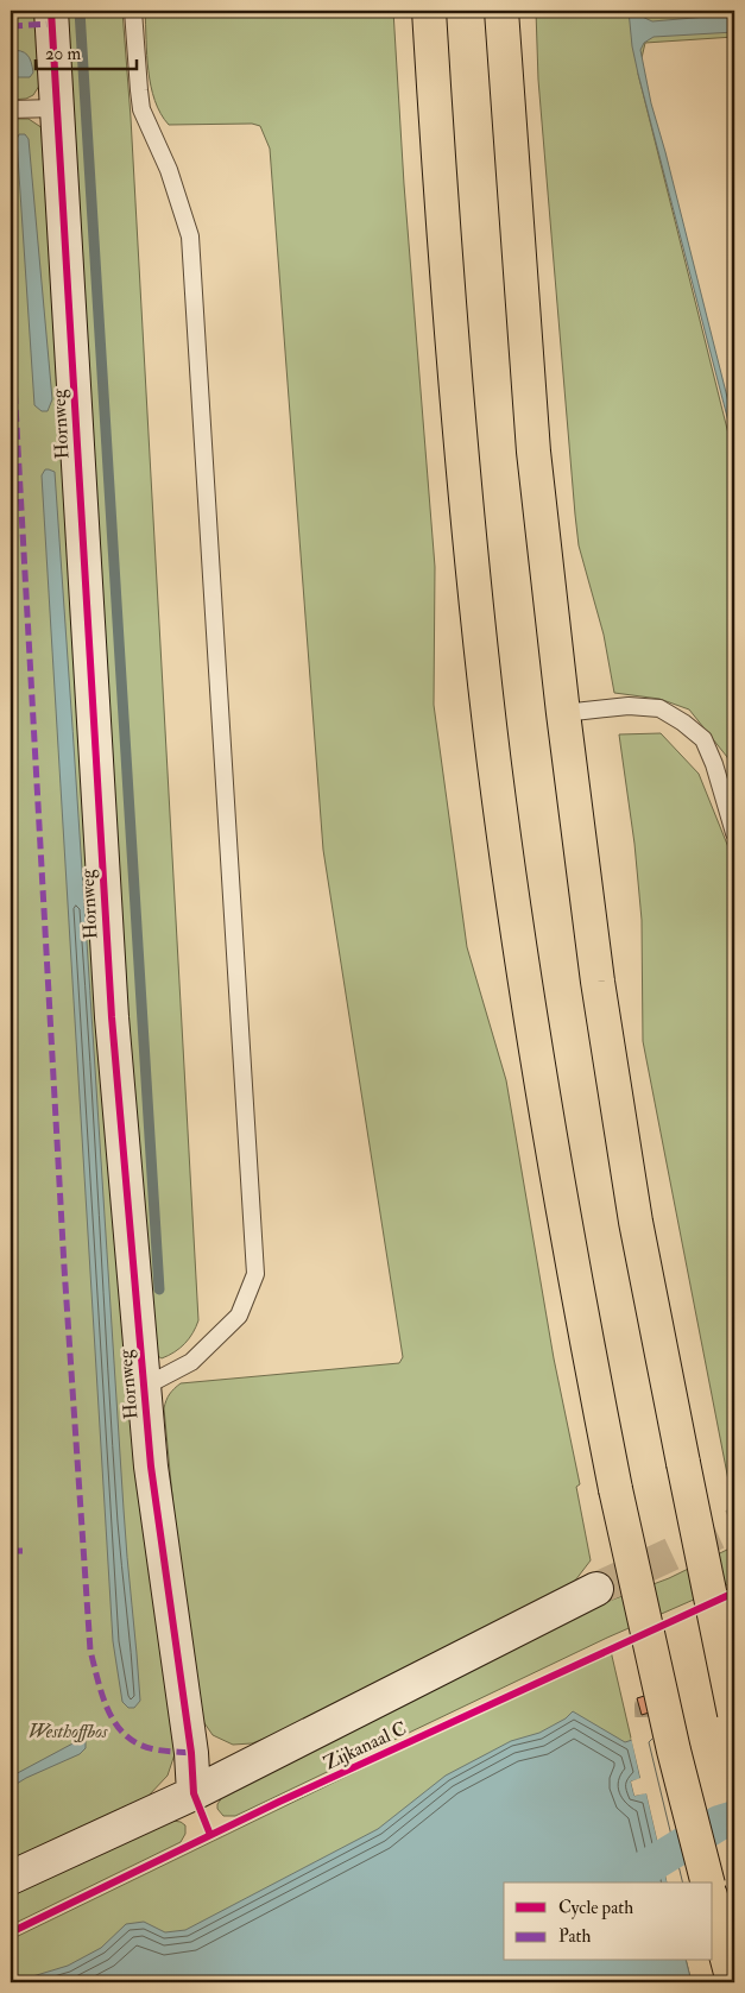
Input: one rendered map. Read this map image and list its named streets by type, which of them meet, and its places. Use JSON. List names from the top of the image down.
{
  "streets": {
    "street": ["Hornweg", "Zijkanaal C"]
  },
  "crossings": [
    ["Hornweg", "Zijkanaal C"]
  ],
  "parks": ["Westhoffbos"],
  "legend": ["Cycle path", "Path"],
  "scale_bar": "20 m"
}
